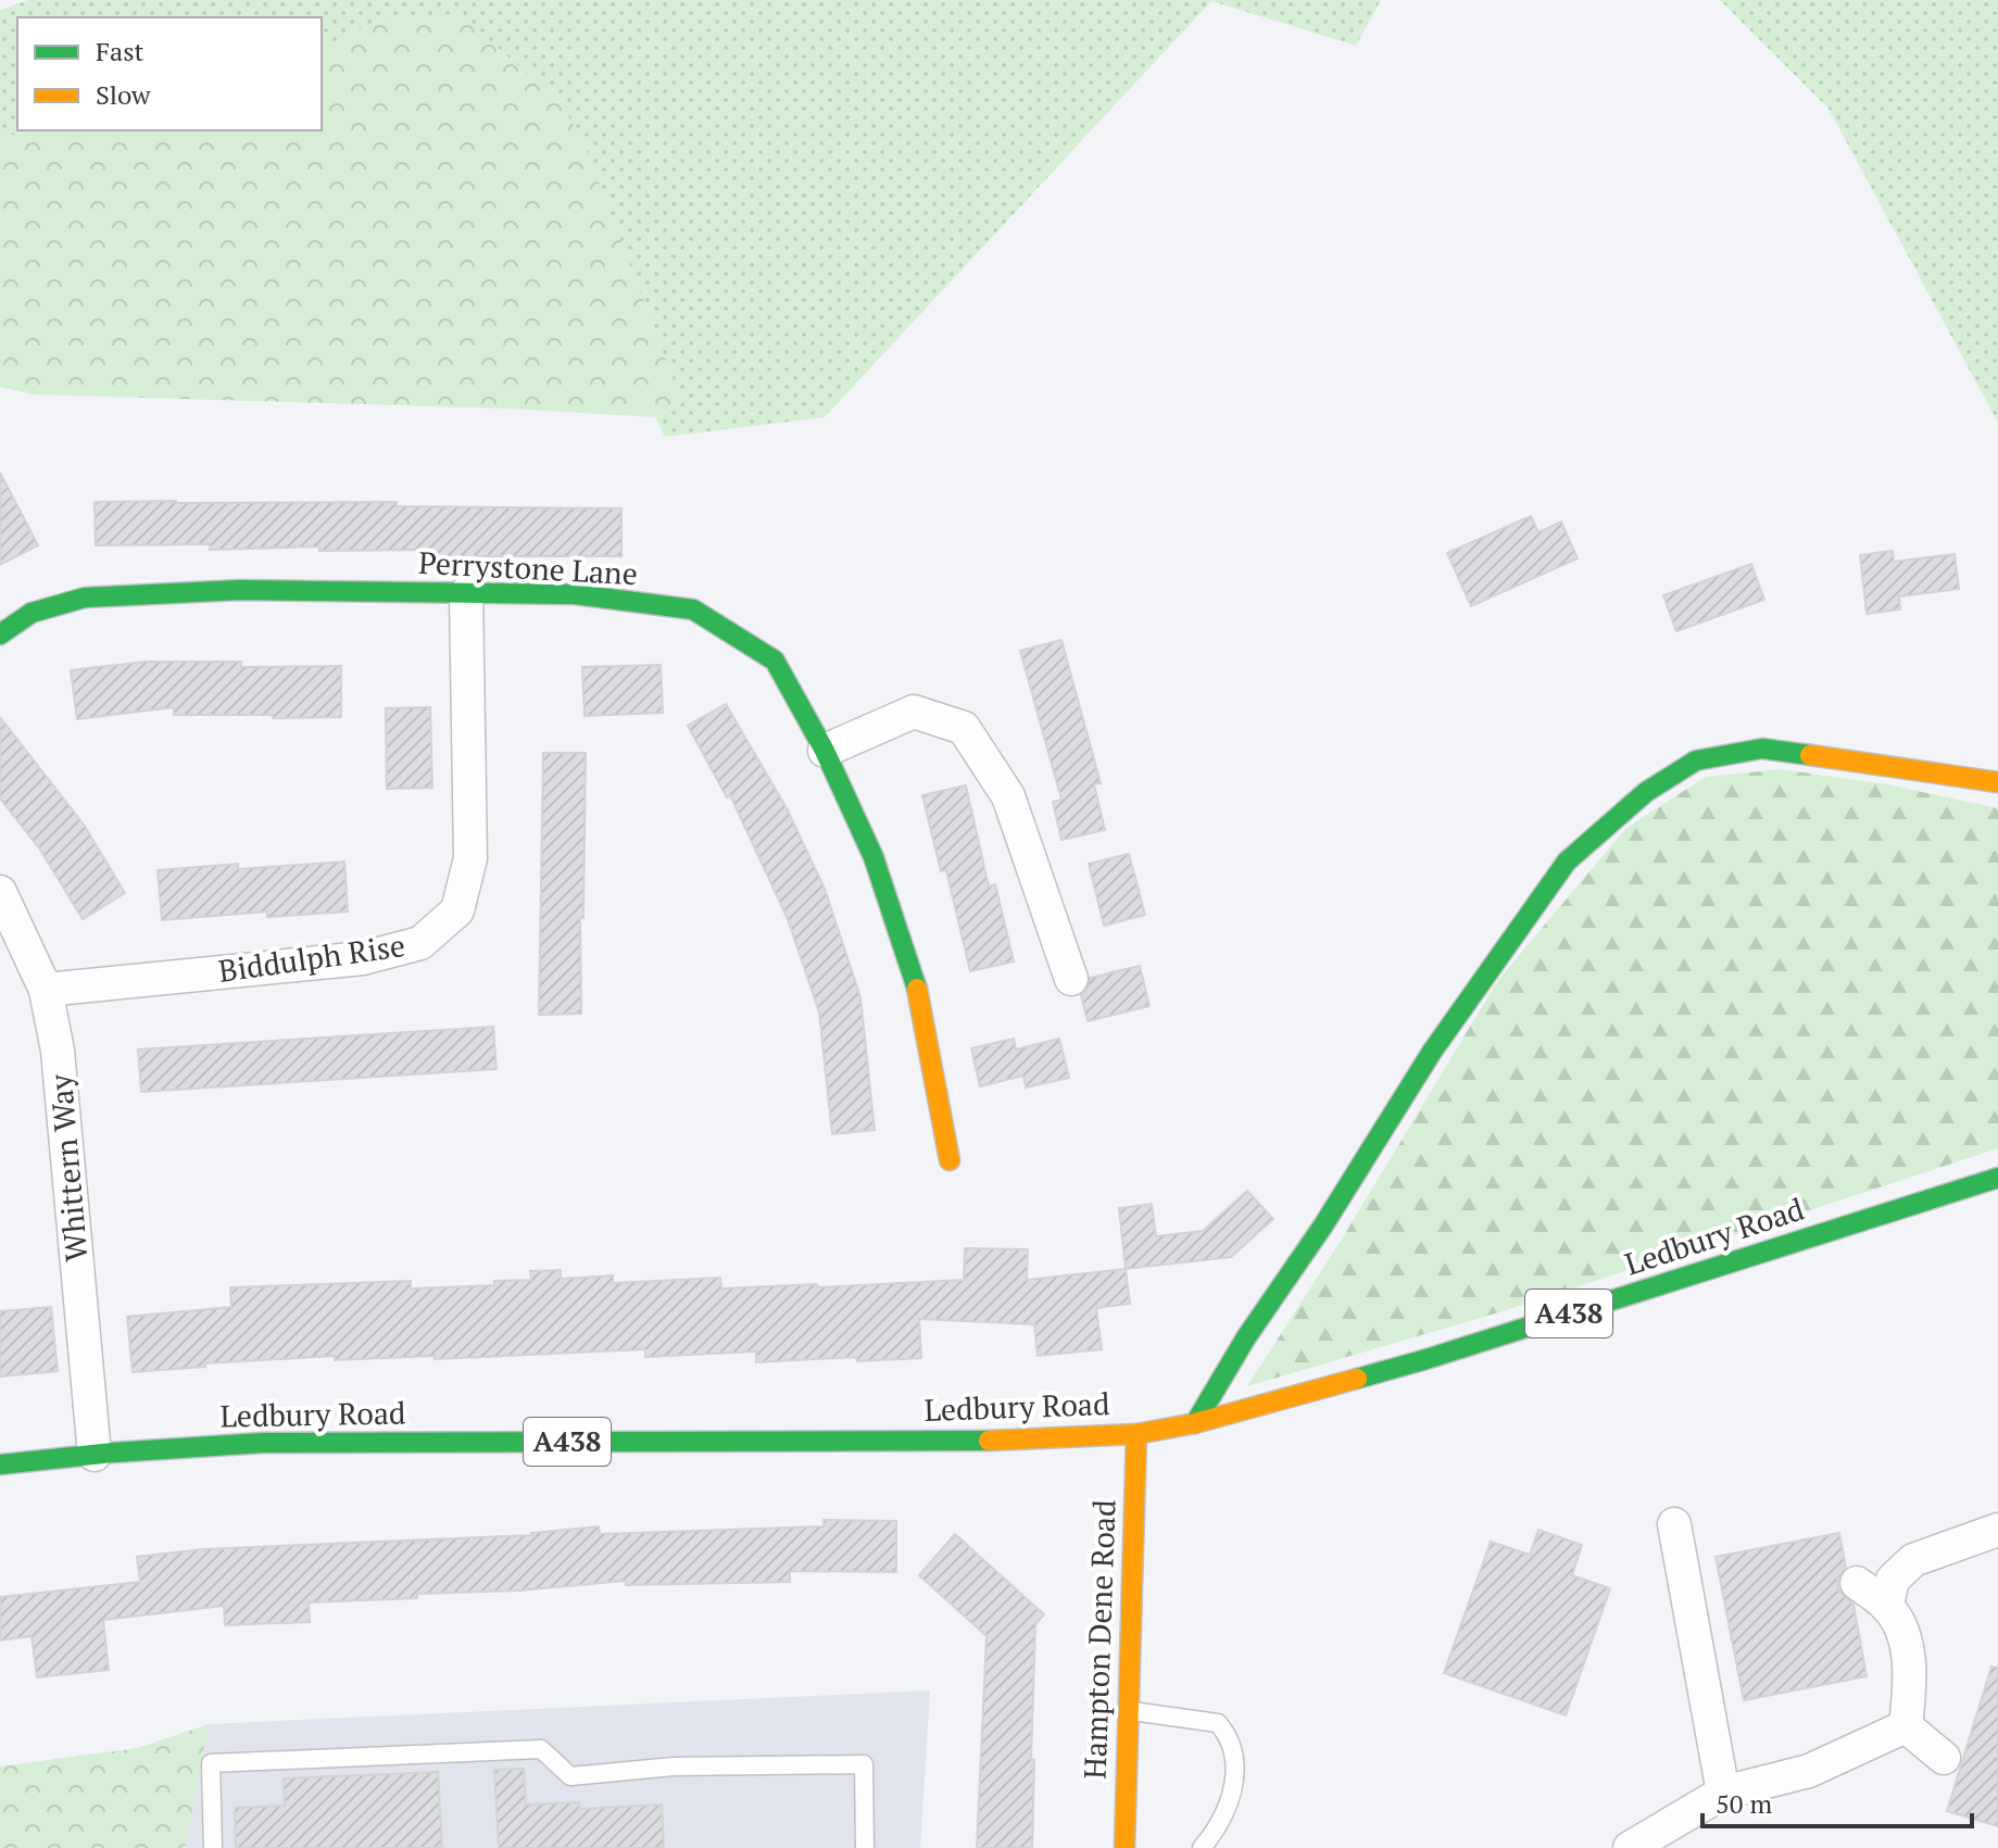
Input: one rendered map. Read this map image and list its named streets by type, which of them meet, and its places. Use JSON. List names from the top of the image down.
{
  "streets": {
    "main road": [
      "Perrystone Lane",
      "Ledbury Road",
      "A438",
      "Hampton Dene Road"
    ],
    "street": ["Biddulph Rise", "Whittern Way"]
  },
  "crossings": [
    ["Perrystone Lane", "Biddulph Rise"],
    ["Biddulph Rise", "Whittern Way"],
    ["Whittern Way", "Ledbury Road"],
    ["Ledbury Road", "Hampton Dene Road"]
  ],
  "legend": ["Fast", "Slow"],
  "scale_bar": "50 m"
}
